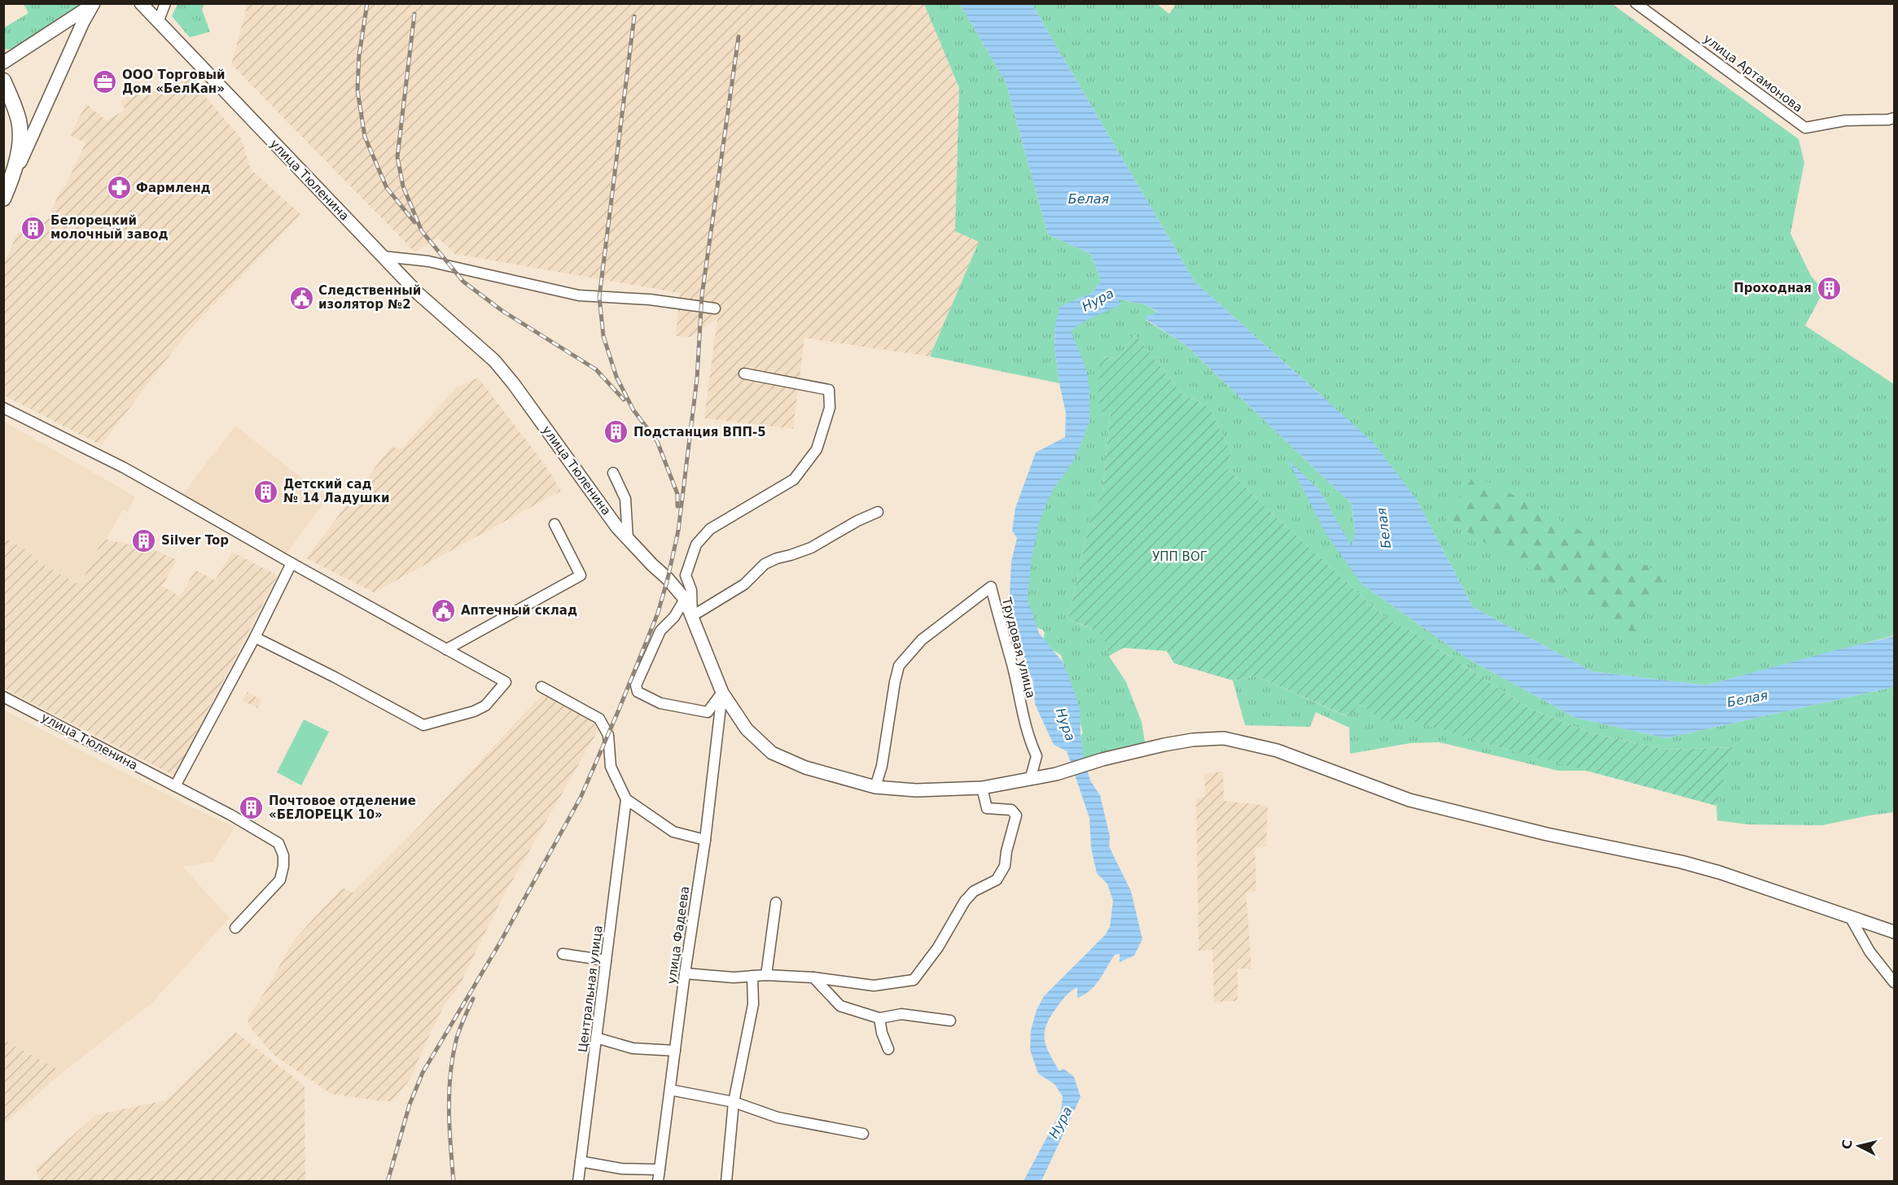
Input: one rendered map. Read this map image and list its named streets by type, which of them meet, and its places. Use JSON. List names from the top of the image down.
{
  "streets": {
    "street": [
      "улица Артамонова",
      "улица Тюленина",
      "Трудовая улица",
      "улица Фадеева",
      "Центральная улица"
    ]
  },
  "crossings": [
    ["улица Тюленина", "Трудовая улица"],
    ["улица Тюленина", "улица Фадеева"]
  ],
  "water": ["Белая", "Нура"],
  "parks": ["УПП ВОГ"],
  "places": {
    "office": ["ООО Торговый Дом «БелКан»"],
    "pharmacy": ["Фармленд"],
    "building": [
      "Белорецкий молочный завод",
      "Проходная",
      "Подстанция ВПП-5",
      "Детский сад № 14 Ладушки",
      "Silver Top",
      "Почтовое отделение «БЕЛОРЕЦК 10»"
    ],
    "public building": ["Следственный изолятор №2", "Аптечный склад"]
  },
  "north": "left"
}
